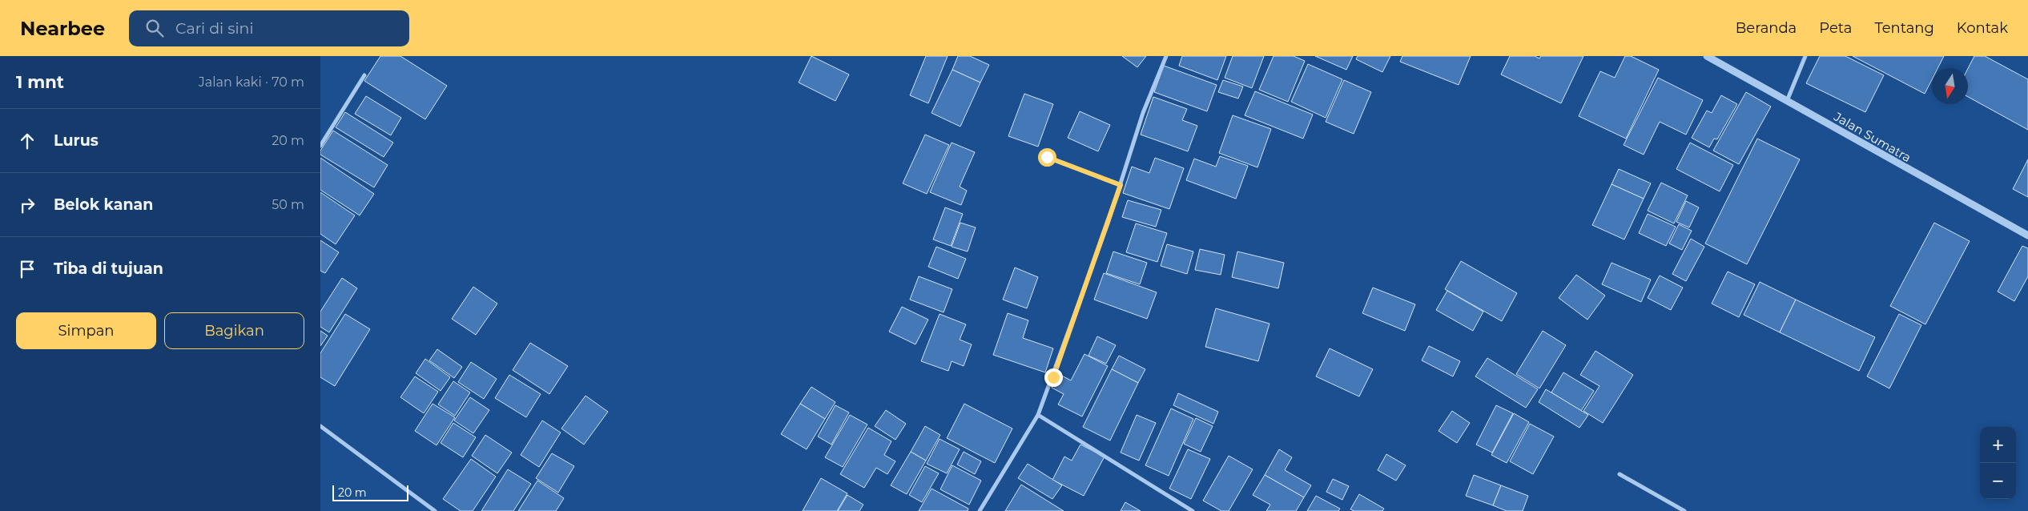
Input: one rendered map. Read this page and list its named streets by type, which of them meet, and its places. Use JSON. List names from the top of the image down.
{
  "streets": {
    "street": ["Jalan Sumatra"]
  },
  "scale_bar": "20 m",
  "north": "bottom",
  "page": {
    "header": "Nearbee",
    "search": "Cari di sini",
    "nav": [
      "Beranda",
      "Peta",
      "Tentang",
      "Kontak"
    ],
    "heading": ["1 mnt", "Jalan kaki · 70 m"],
    "list": [
      ["Lurus", "20 m"],
      ["Belok kanan", "50 m"],
      "Tiba di tujuan"
    ],
    "buttons": ["Simpan", "Bagikan"],
    "map_buttons": ["+", "−"],
    "scale": "20 m"
  }
}
